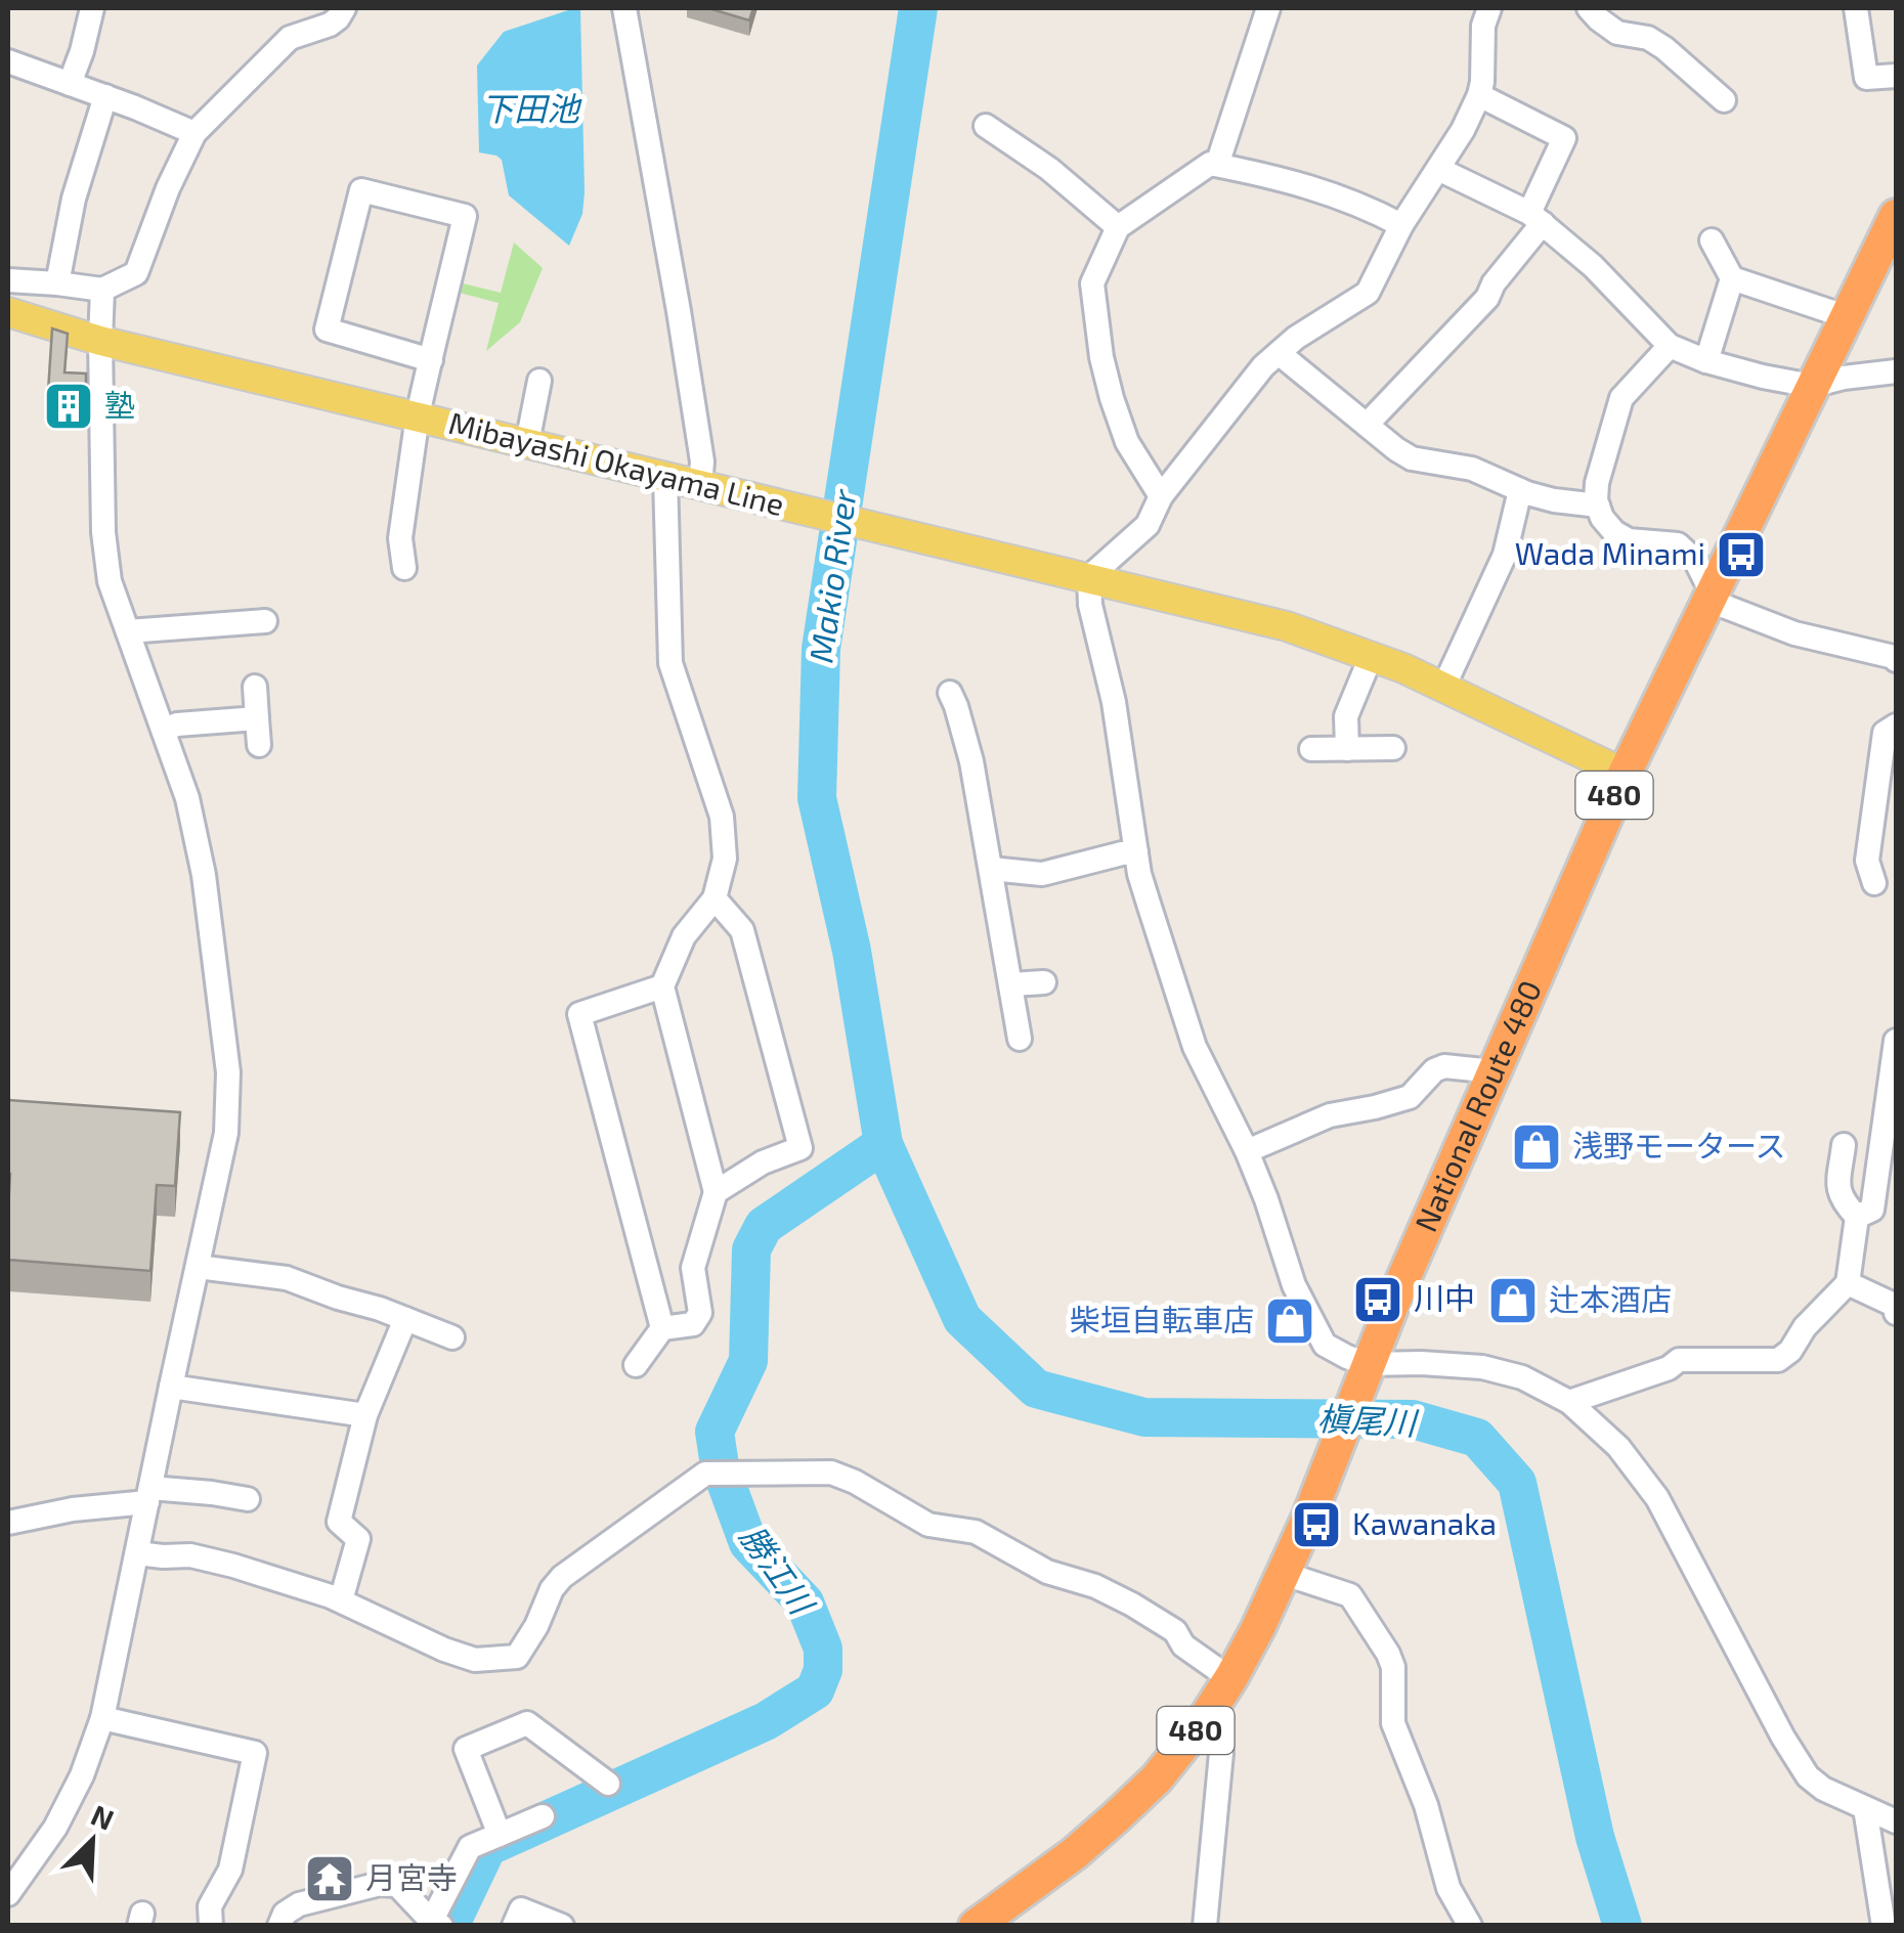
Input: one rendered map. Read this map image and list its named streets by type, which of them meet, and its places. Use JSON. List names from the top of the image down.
{
  "streets": {
    "highway": ["480", "National Route 480"],
    "main road": ["Mibayashi Okayama Line"]
  },
  "crossings": [
    ["Mibayashi Okayama Line", "National Route 480"]
  ],
  "water": [
    "下田池",
    "Makio River",
    "槇尾川",
    "勝江川"
  ],
  "places": {
    "building": ["塾"],
    "bus stop": ["Wada Minami", "川中", "Kawanaka"],
    "shop": ["浅野モータース", "辻本酒店", "柴垣自転車店"],
    "temple": ["月宮寺"]
  },
  "north": "top right"
}
